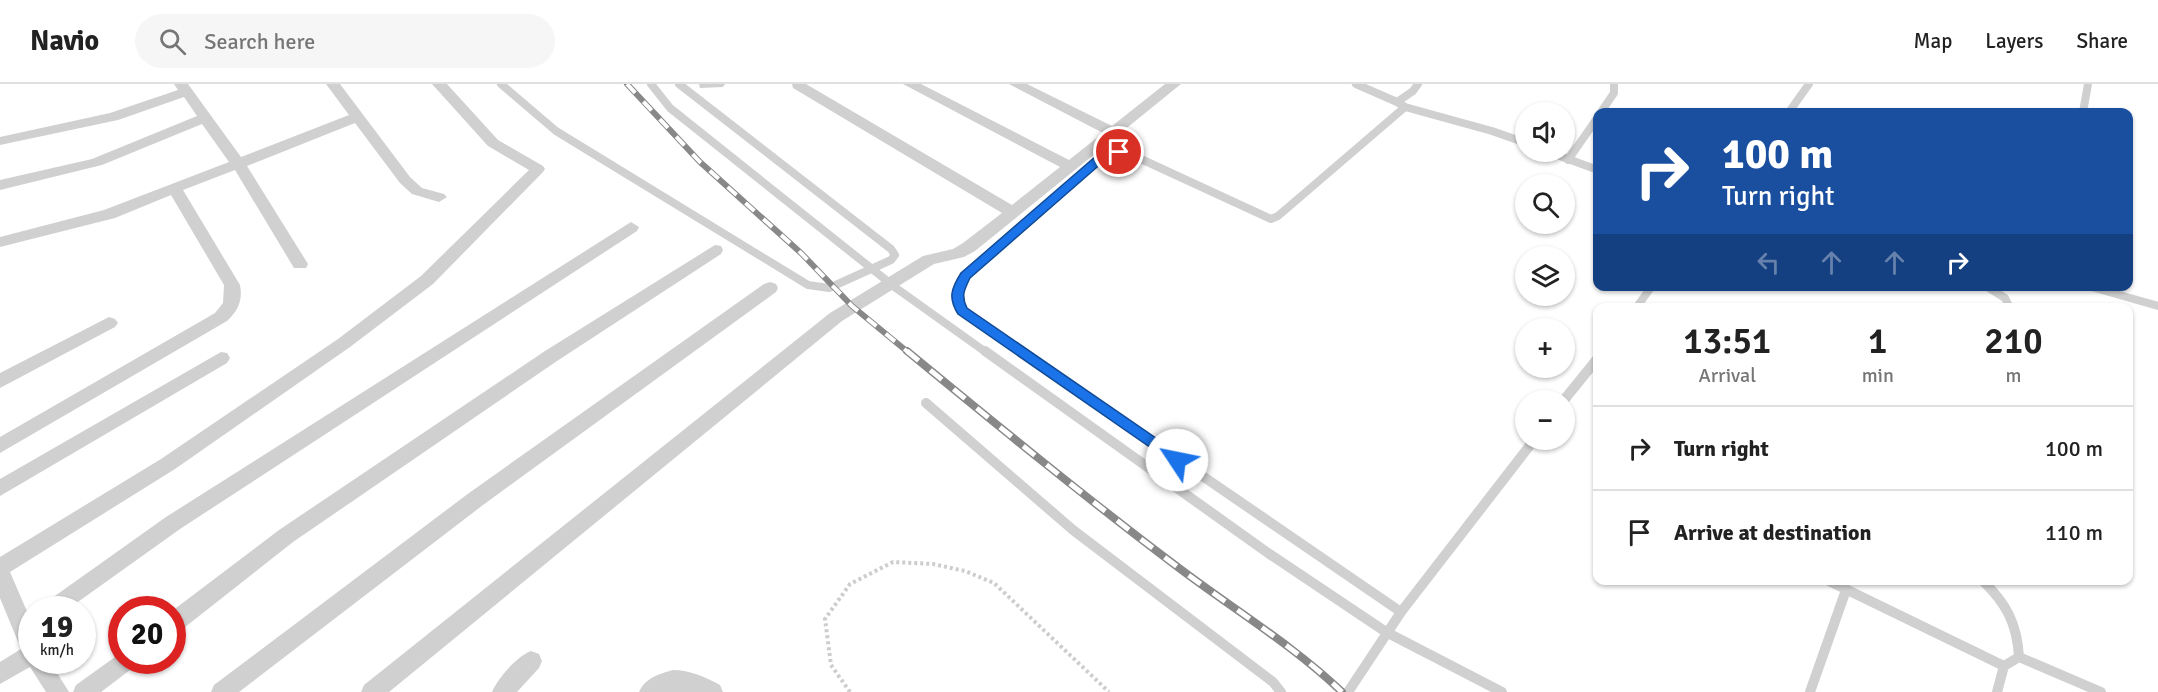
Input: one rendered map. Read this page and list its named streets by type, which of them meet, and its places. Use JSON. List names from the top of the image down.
{
  "page": {
    "header": "Navio",
    "search": "Search here",
    "nav": ["Map", "Layers", "Share"],
    "map_buttons": ["+", "−"],
    "turn": ["100 m", "Turn right"],
    "eta": [
      "13:51",
      "Arrival",
      "1",
      "min",
      "210",
      "m"
    ],
    "list": [
      {
        "name": "Turn right",
        "value": "100 m"
      },
      {
        "name": "Arrive at destination",
        "value": "110 m"
      }
    ],
    "speed": "19 km/h",
    "limit": "20"
  }
}
